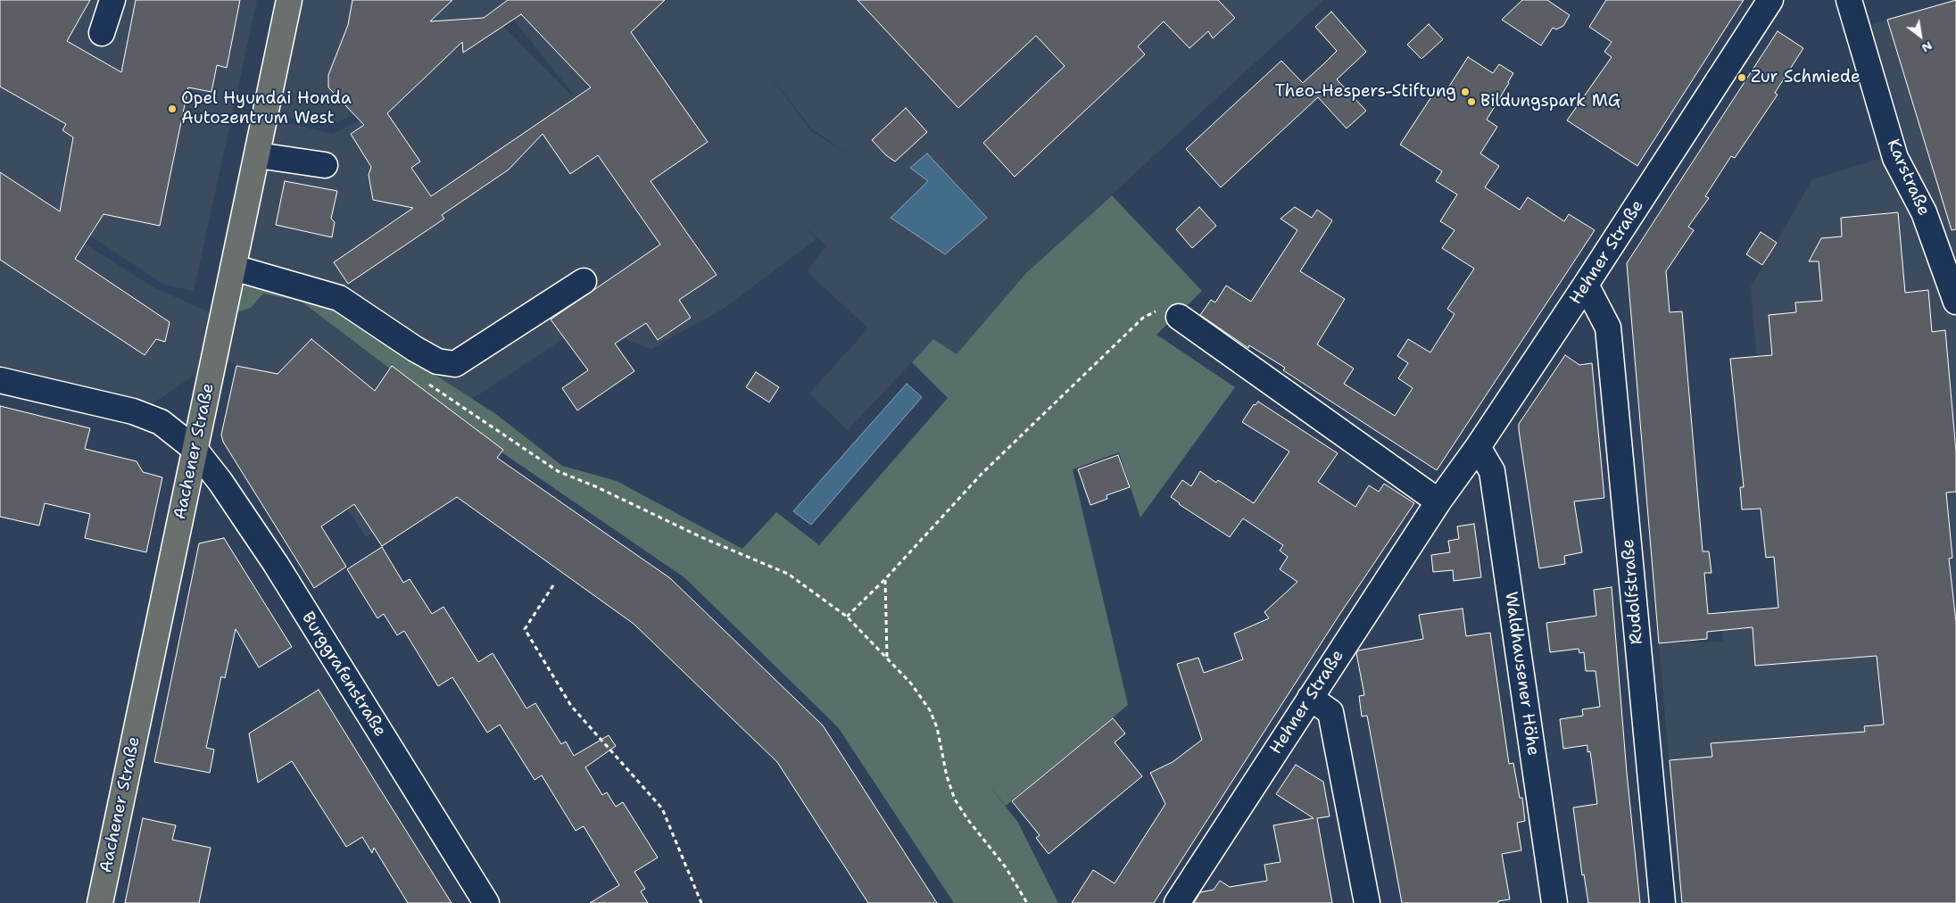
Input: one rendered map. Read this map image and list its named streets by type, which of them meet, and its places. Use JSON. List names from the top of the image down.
{
  "streets": {
    "main road": ["Aachener Straße"],
    "street": [
      "Karstraße",
      "Hehner Straße",
      "Rudolfstraße",
      "Waldhausener Höhe",
      "Burggrafenstraße"
    ]
  },
  "crossings": [
    ["Hehner Straße", "Rudolfstraße"],
    ["Hehner Straße", "Waldhausener Höhe"],
    ["Aachener Straße", "Burggrafenstraße"]
  ],
  "places": [
    "Zur Schmiede",
    "Theo-Hespers-Stiftung",
    "Bildungspark MG",
    "Opel Hyundai Honda Autozentrum West"
  ],
  "north": "bottom right"
}
